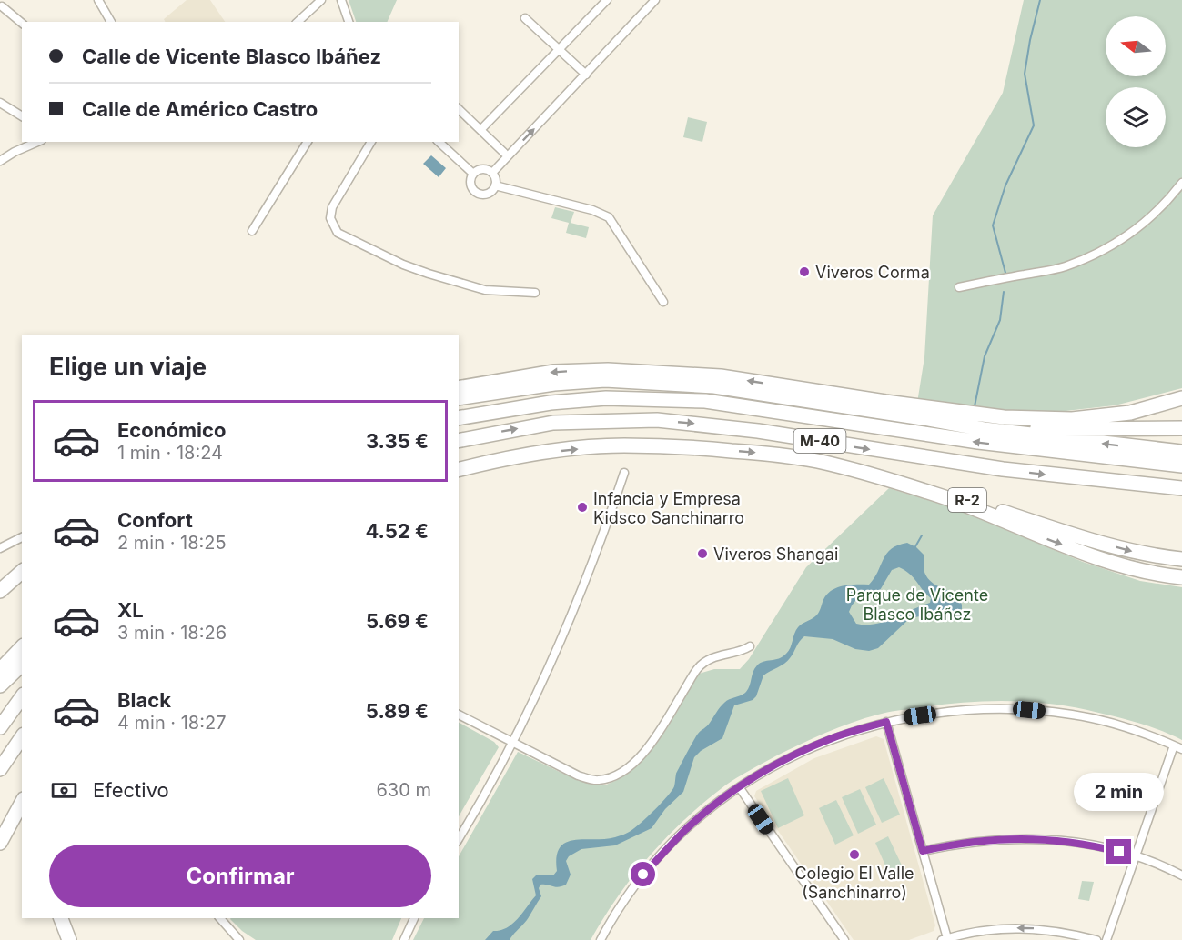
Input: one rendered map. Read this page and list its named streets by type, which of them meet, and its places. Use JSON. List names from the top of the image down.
{
  "streets": {
    "highway": ["M-40", "R-2"]
  },
  "parks": ["Parque de Vicente Blasco Ibáñez"],
  "places": [
    "Viveros Corma",
    "Infancia y Empresa Kidsco Sanchinarro",
    "Viveros Shangai",
    "Colegio El Valle (Sanchinarro)"
  ],
  "north": "left",
  "page": {
    "banner": ["Calle de Vicente Blasco Ibáñez", "Calle de Américo Castro"],
    "heading": "Elige un viaje",
    "list": [
      {
        "name": "Económico",
        "note": "1 min · 18:24",
        "value": "3.35 €"
      },
      {
        "name": "Confort",
        "note": "2 min · 18:25",
        "value": "4.52 €"
      },
      {
        "name": "XL",
        "note": "3 min · 18:26",
        "value": "5.69 €"
      },
      {
        "name": "Black",
        "note": "4 min · 18:27",
        "value": "5.89 €"
      }
    ],
    "pay": ["Efectivo", "630 m"],
    "bubble": "2 min",
    "buttons": "Confirmar"
  }
}
